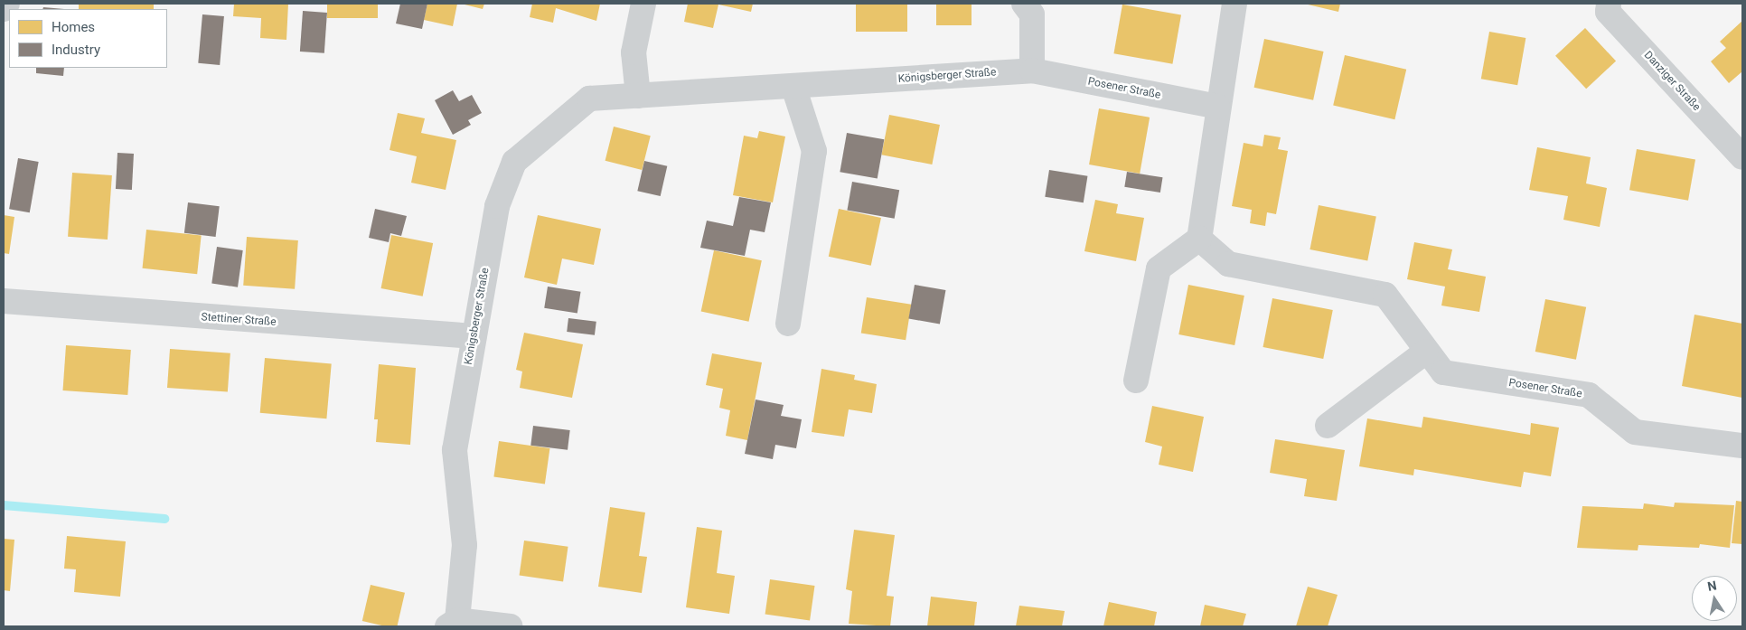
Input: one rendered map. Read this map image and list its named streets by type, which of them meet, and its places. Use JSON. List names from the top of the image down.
{
  "streets": {
    "street": [
      "Königsberger Straße",
      "Danziger Straße",
      "Posener Straße",
      "Stettiner Straße"
    ]
  },
  "crossings": [
    ["Königsberger Straße", "Posener Straße"],
    ["Königsberger Straße", "Stettiner Straße"]
  ],
  "legend": ["Homes", "Industry"],
  "north": "top"
}
